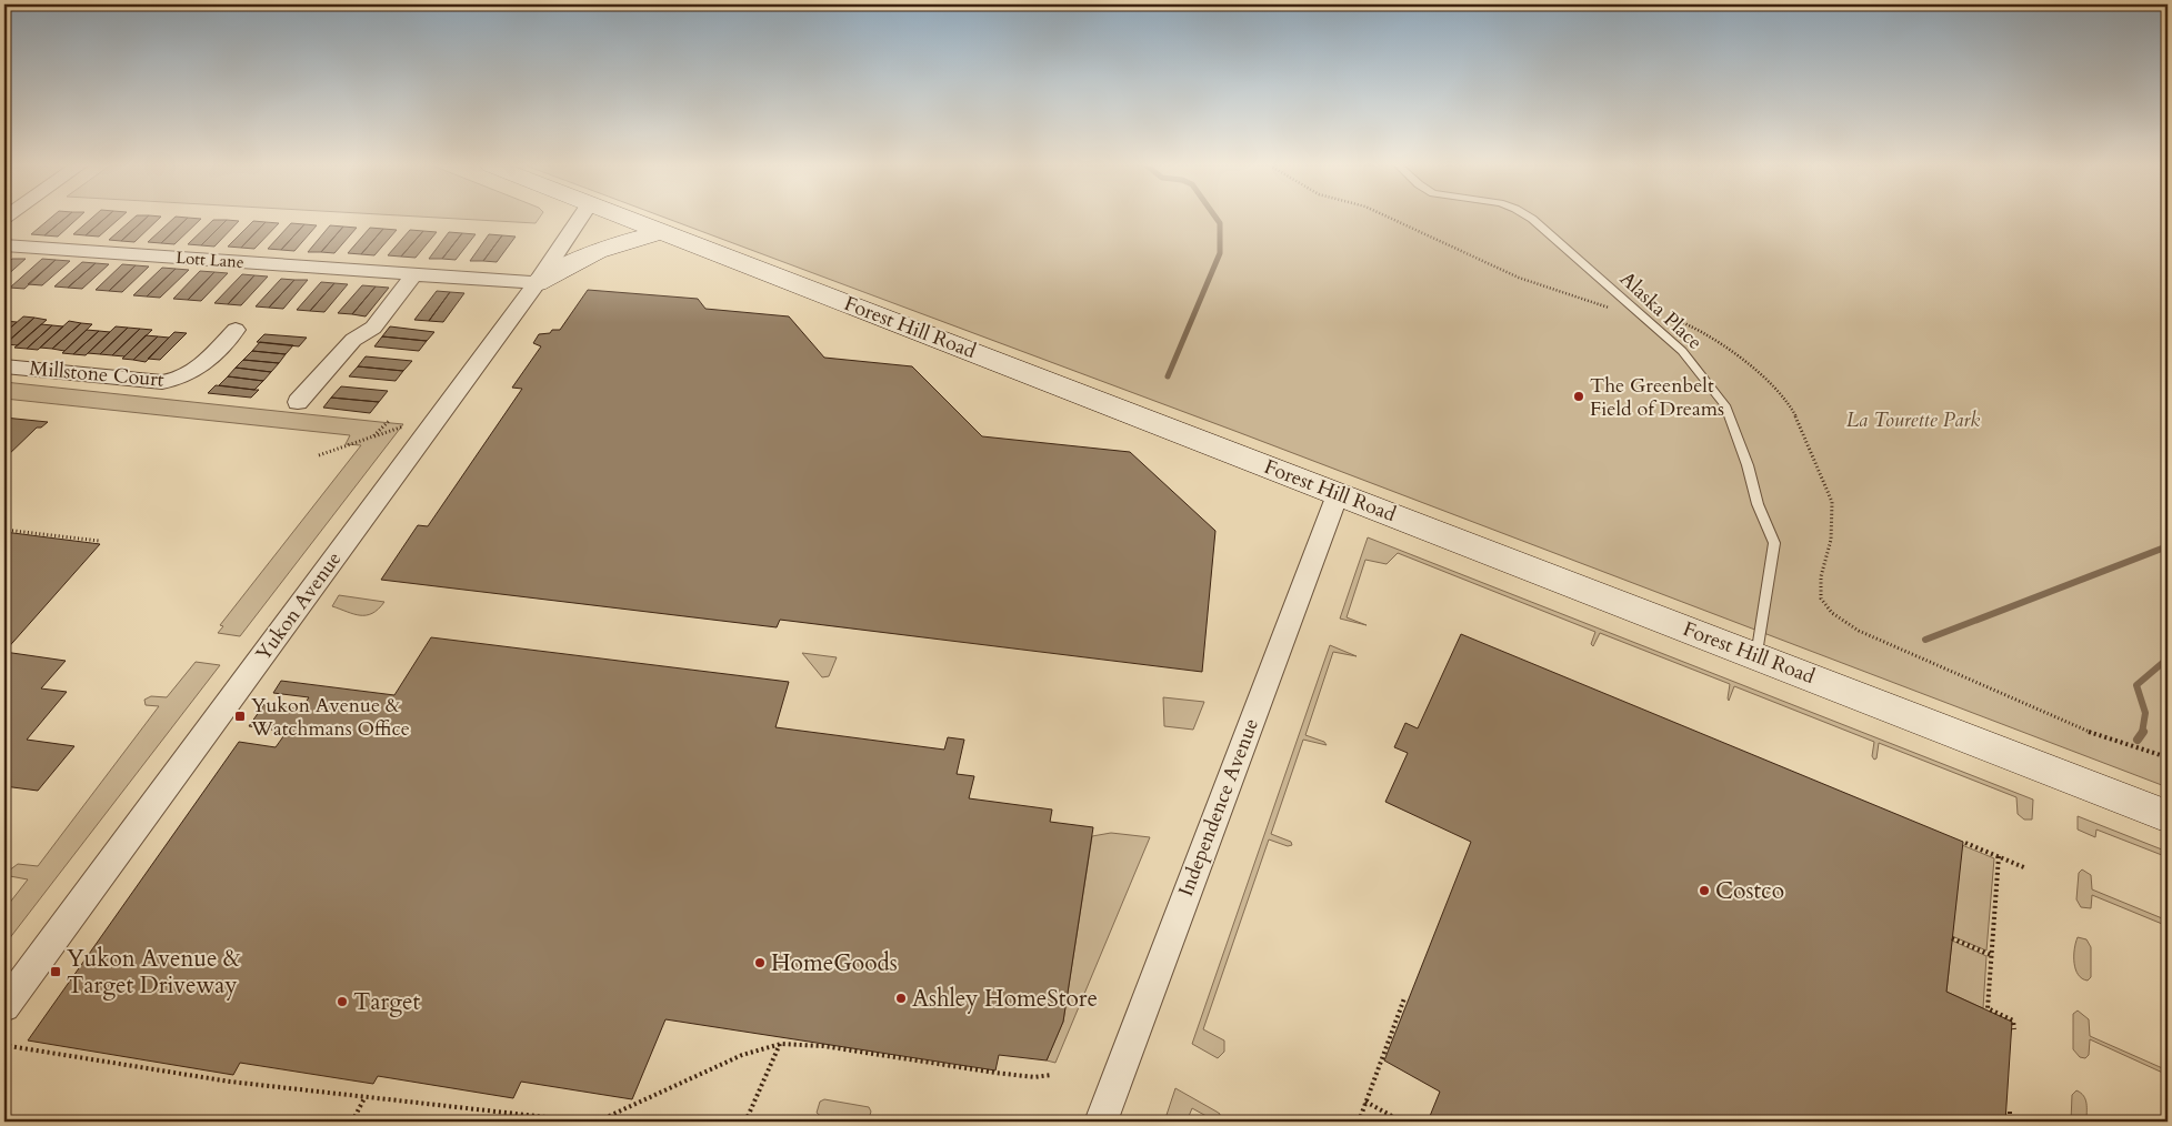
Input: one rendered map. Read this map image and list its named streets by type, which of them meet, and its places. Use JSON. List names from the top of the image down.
{
  "streets": {
    "street": [
      "Lott Lane",
      "Forest Hill Road",
      "Millstone Court",
      "Yukon Avenue",
      "Independence Avenue"
    ],
    "lane": ["Alaska Place"]
  },
  "crossings": [
    ["Lott Lane", "Yukon Avenue"],
    ["Alaska Place", "Forest Hill Road"],
    ["Forest Hill Road", "Independence Avenue"]
  ],
  "parks": ["La Tourette Park"],
  "places": {
    "other": [
      "The Greenbelt Field of Dreams",
      "Costco",
      "HomeGoods",
      "Ashley HomeStore",
      "Target"
    ],
    "transit": ["Yukon Avenue & Watchmans Office", "Yukon Avenue & Target Driveway"]
  }
}
